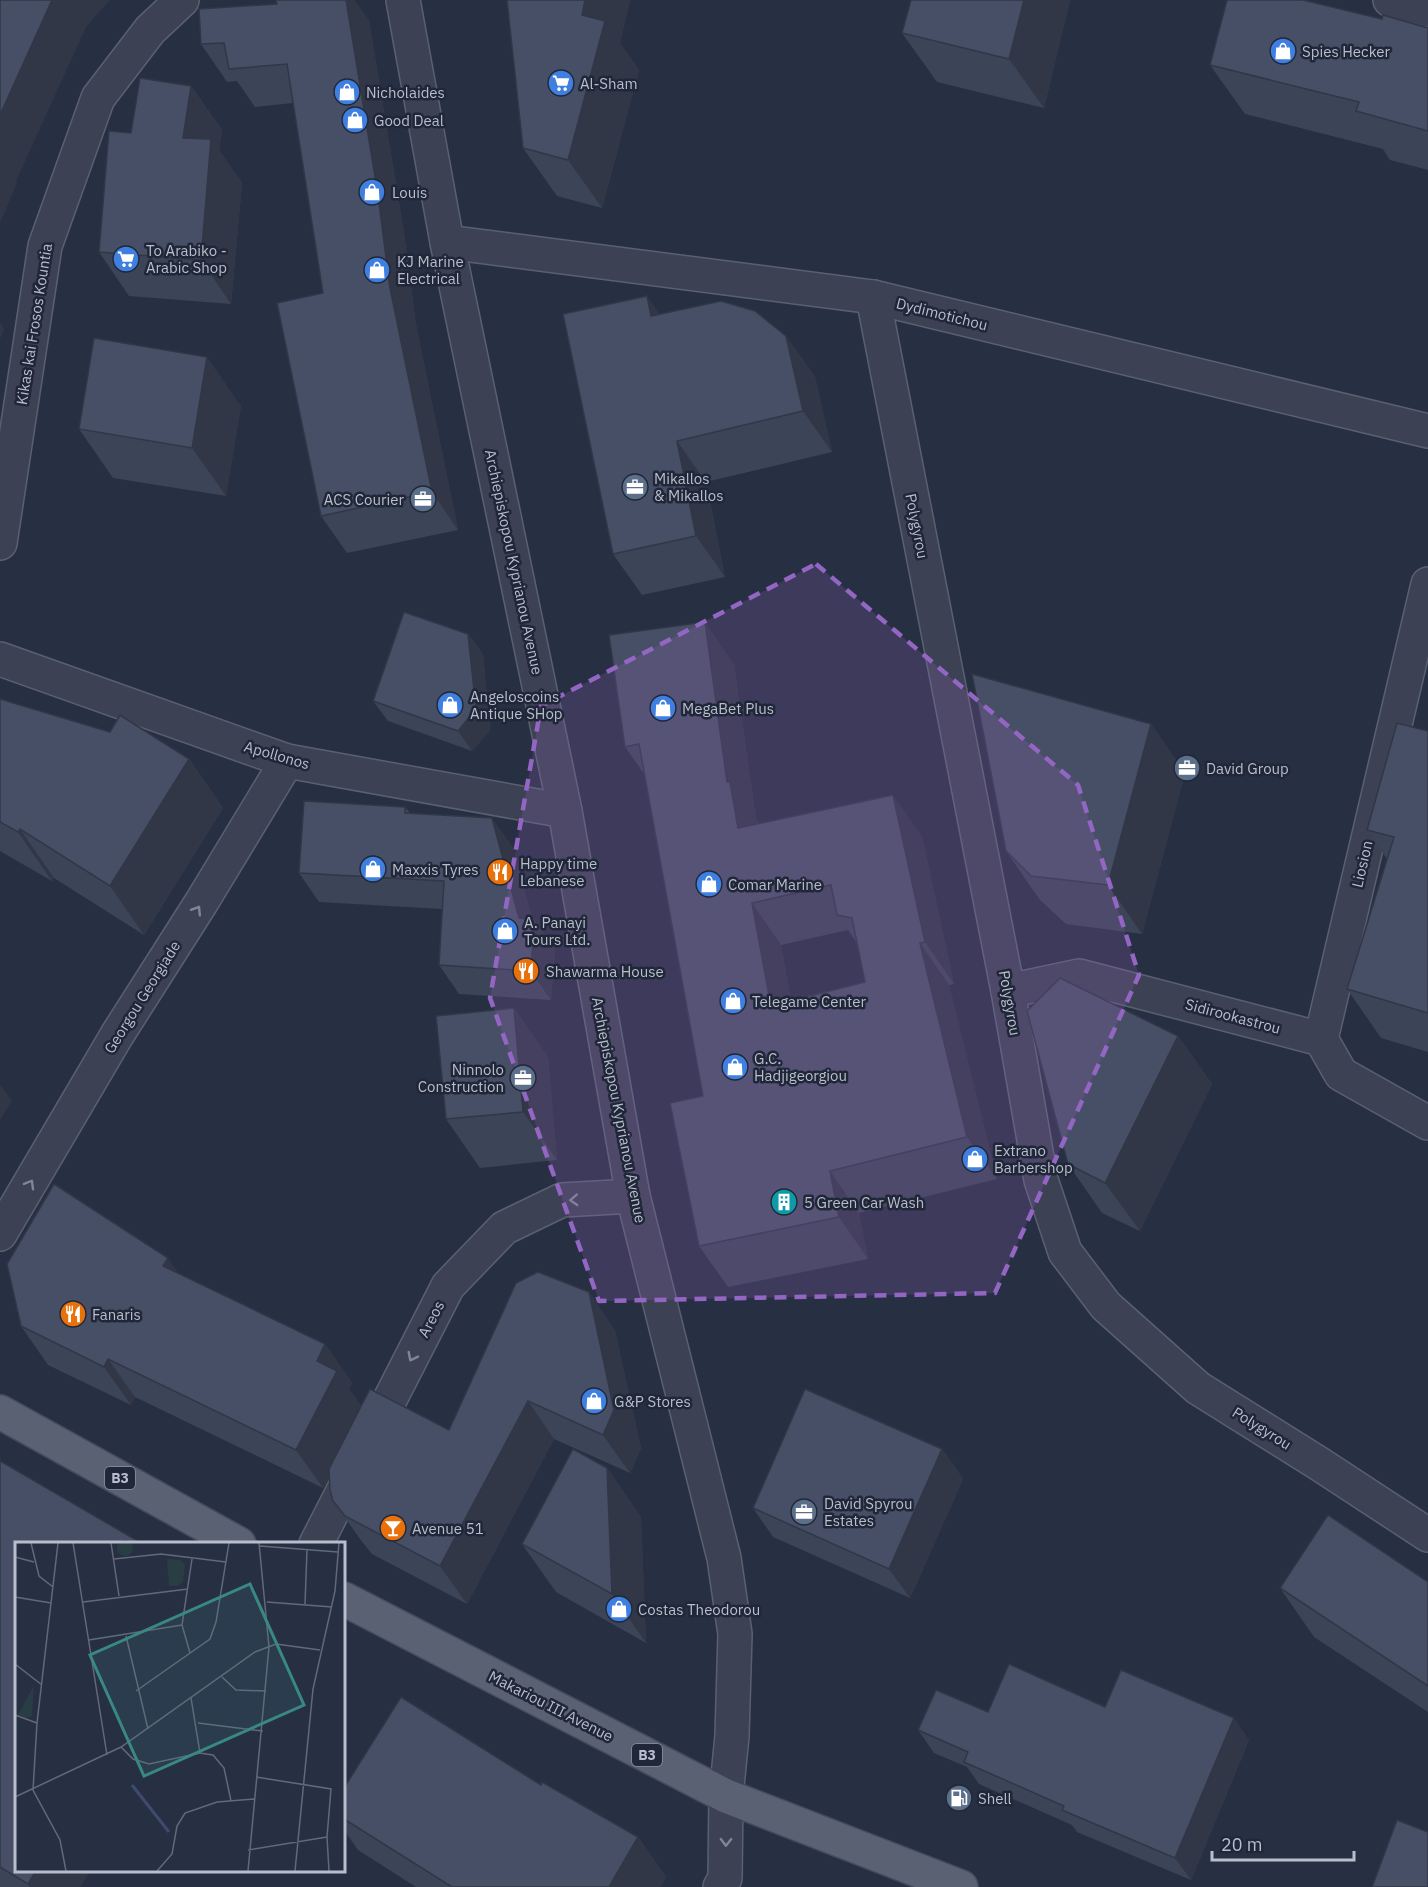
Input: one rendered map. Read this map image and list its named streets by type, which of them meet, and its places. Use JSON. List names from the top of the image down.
{
  "streets": {
    "main road": ["B3", "Makariou III Avenue"],
    "street": [
      "Dydimotichou",
      "Kikas kai Frosos Kountia",
      "Polygyrou",
      "Archiepiskopou Kyprianou Avenue",
      "Apollonos",
      "Liosion",
      "Georgou Georgiade",
      "Sidirookastrou",
      "Areos"
    ]
  },
  "crossings": [
    ["Dydimotichou", "Polygyrou"],
    ["Dydimotichou", "Archiepiskopou Kyprianou Avenue"],
    ["Polygyrou", "Sidirookastrou"],
    ["Archiepiskopou Kyprianou Avenue", "Apollonos"],
    ["Archiepiskopou Kyprianou Avenue", "Areos"],
    ["Archiepiskopou Kyprianou Avenue", "Makariou III Avenue"],
    ["Apollonos", "Georgou Georgiade"],
    ["Liosion", "Sidirookastrou"]
  ],
  "one_way": ["Georgou Georgiade", "Areos"],
  "places": {
    "shop": [
      "Spies Hecker",
      "Nicholaides",
      "Good Deal",
      "Louis",
      "KJ Marine Electrical",
      "Angeloscoins Antique SHop",
      "MegaBet Plus",
      "Maxxis Tyres",
      "Comar Marine",
      "A. Panayi Tours Ltd.",
      "Telegame Center",
      "G.C. Hadjigeorgiou",
      "Extrano Barbershop",
      "G&P Stores",
      "Costas Theodorou"
    ],
    "supermarket": ["Al-Sham", "To Arabiko - Arabic Shop"],
    "office": [
      "Mikallos & Mikallos",
      "ACS Courier",
      "David Group",
      "Ninnolo Construction",
      "David Spyrou Estates"
    ],
    "restaurant": ["Happy time Lebanese", "Shawarma House", "Fanaris"],
    "building": ["5 Green Car Wash"],
    "bar": ["Avenue 51"],
    "fuel station": ["Shell"]
  },
  "scale_bar": "20 m"
}
